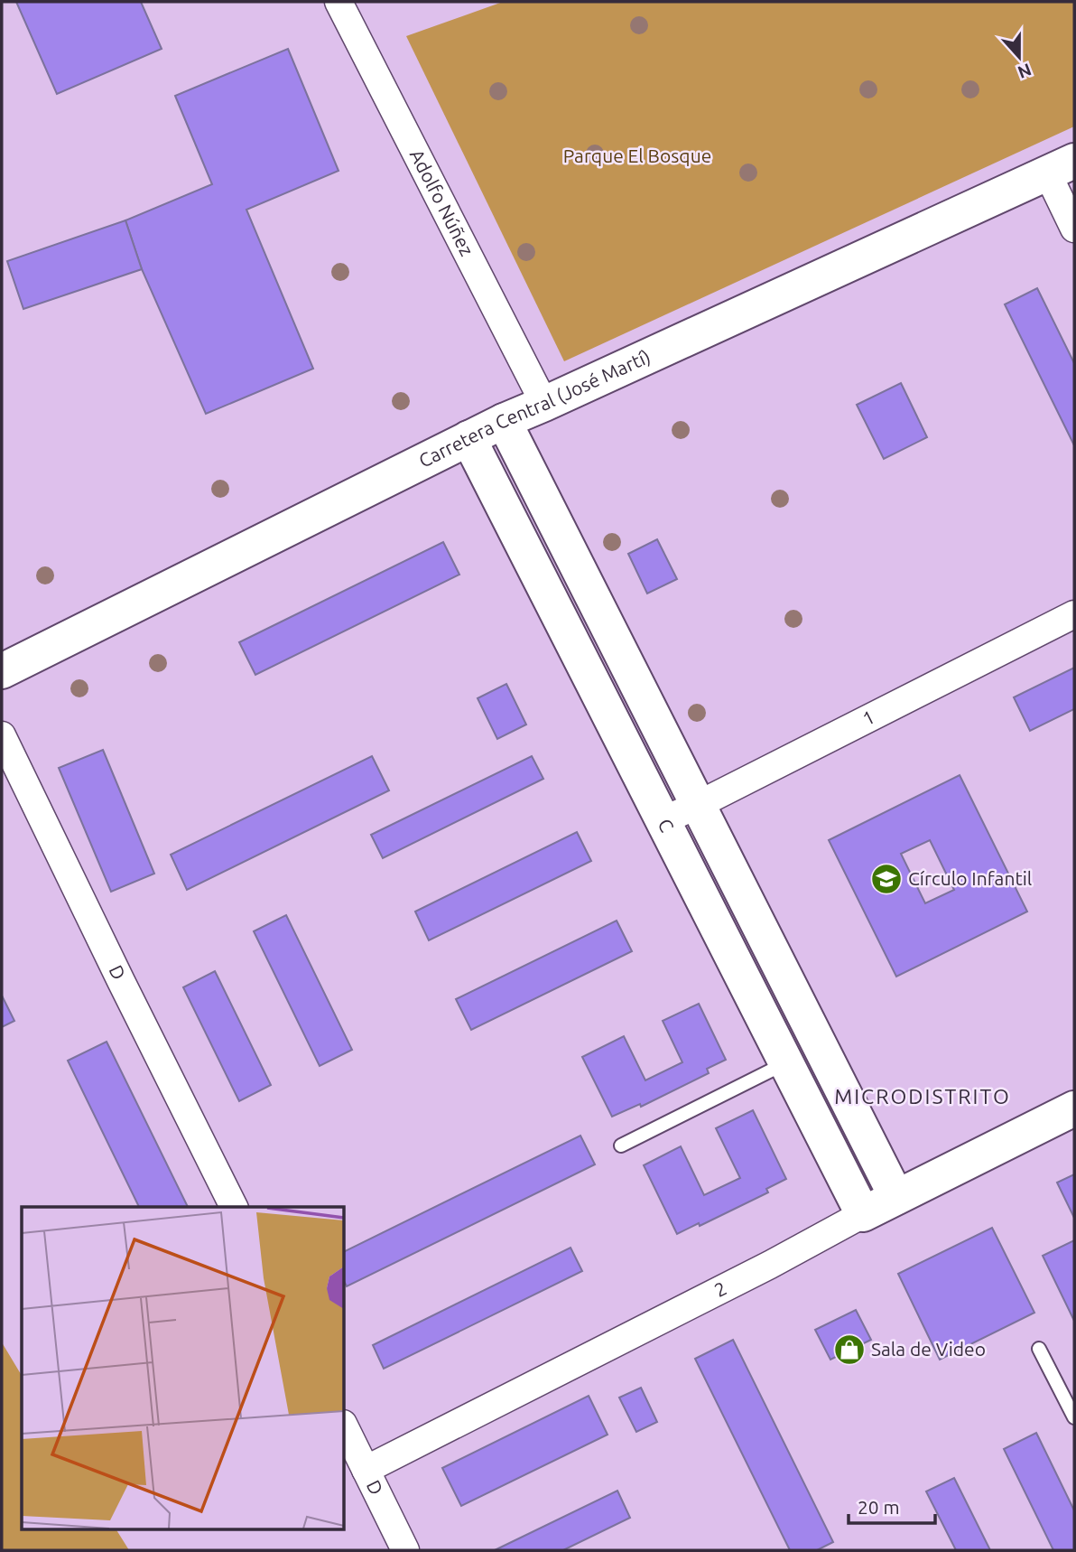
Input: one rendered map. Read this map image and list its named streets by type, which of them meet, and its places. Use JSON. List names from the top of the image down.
{
  "streets": {
    "main road": ["Carretera Central (José Martí)", "C", "2"],
    "street": ["Adolfo Núñez", "1", "D"]
  },
  "crossings": [
    ["Adolfo Núñez", "Carretera Central (José Martí)"],
    ["Carretera Central (José Martí)", "C"],
    ["1", "C"],
    ["C", "2"],
    ["D", "2"]
  ],
  "districts": ["MICRODISTRITO"],
  "parks": ["Parque El Bosque"],
  "places": {
    "school or university": ["Círculo Infantil"],
    "shop": ["Sala de Video"]
  },
  "scale_bar": "20 m",
  "north": "bottom"
}
